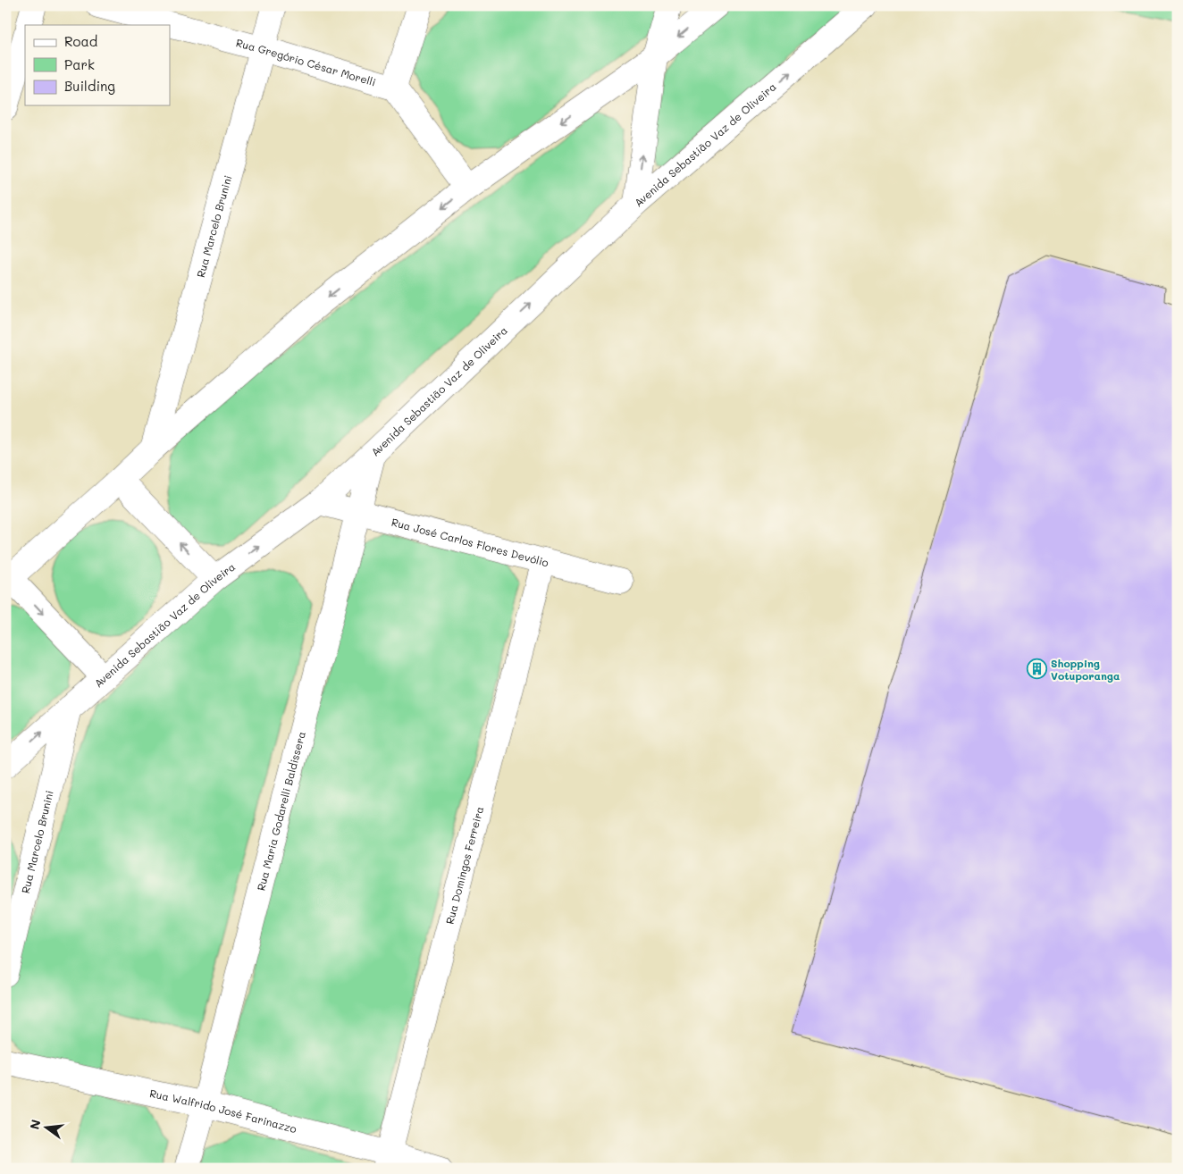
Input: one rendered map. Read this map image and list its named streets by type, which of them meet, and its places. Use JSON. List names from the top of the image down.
{
  "streets": {
    "street": [
      "Rua Gregório César Morelli",
      "Avenida Sebastião Vaz de Oliveira",
      "Rua Marcelo Brunini",
      "Rua José Carlos Flores Devólio",
      "Rua Maria Godarelli Baldissera",
      "Rua Domingos Ferreira",
      "Rua Walfrido José Farinazzo"
    ]
  },
  "crossings": [
    ["Rua Gregório César Morelli", "Rua Marcelo Brunini"],
    ["Avenida Sebastião Vaz de Oliveira", "Rua Marcelo Brunini"],
    ["Avenida Sebastião Vaz de Oliveira", "Rua José Carlos Flores Devólio"],
    ["Avenida Sebastião Vaz de Oliveira", "Rua Maria Godarelli Baldissera"],
    ["Rua José Carlos Flores Devólio", "Rua Maria Godarelli Baldissera"],
    ["Rua José Carlos Flores Devólio", "Rua Domingos Ferreira"],
    ["Rua Maria Godarelli Baldissera", "Rua Walfrido José Farinazzo"],
    ["Rua Domingos Ferreira", "Rua Walfrido José Farinazzo"]
  ],
  "places": {
    "building": ["Shopping Votuporanga"]
  },
  "legend": ["Road", "Park", "Building"],
  "north": "left"
}
